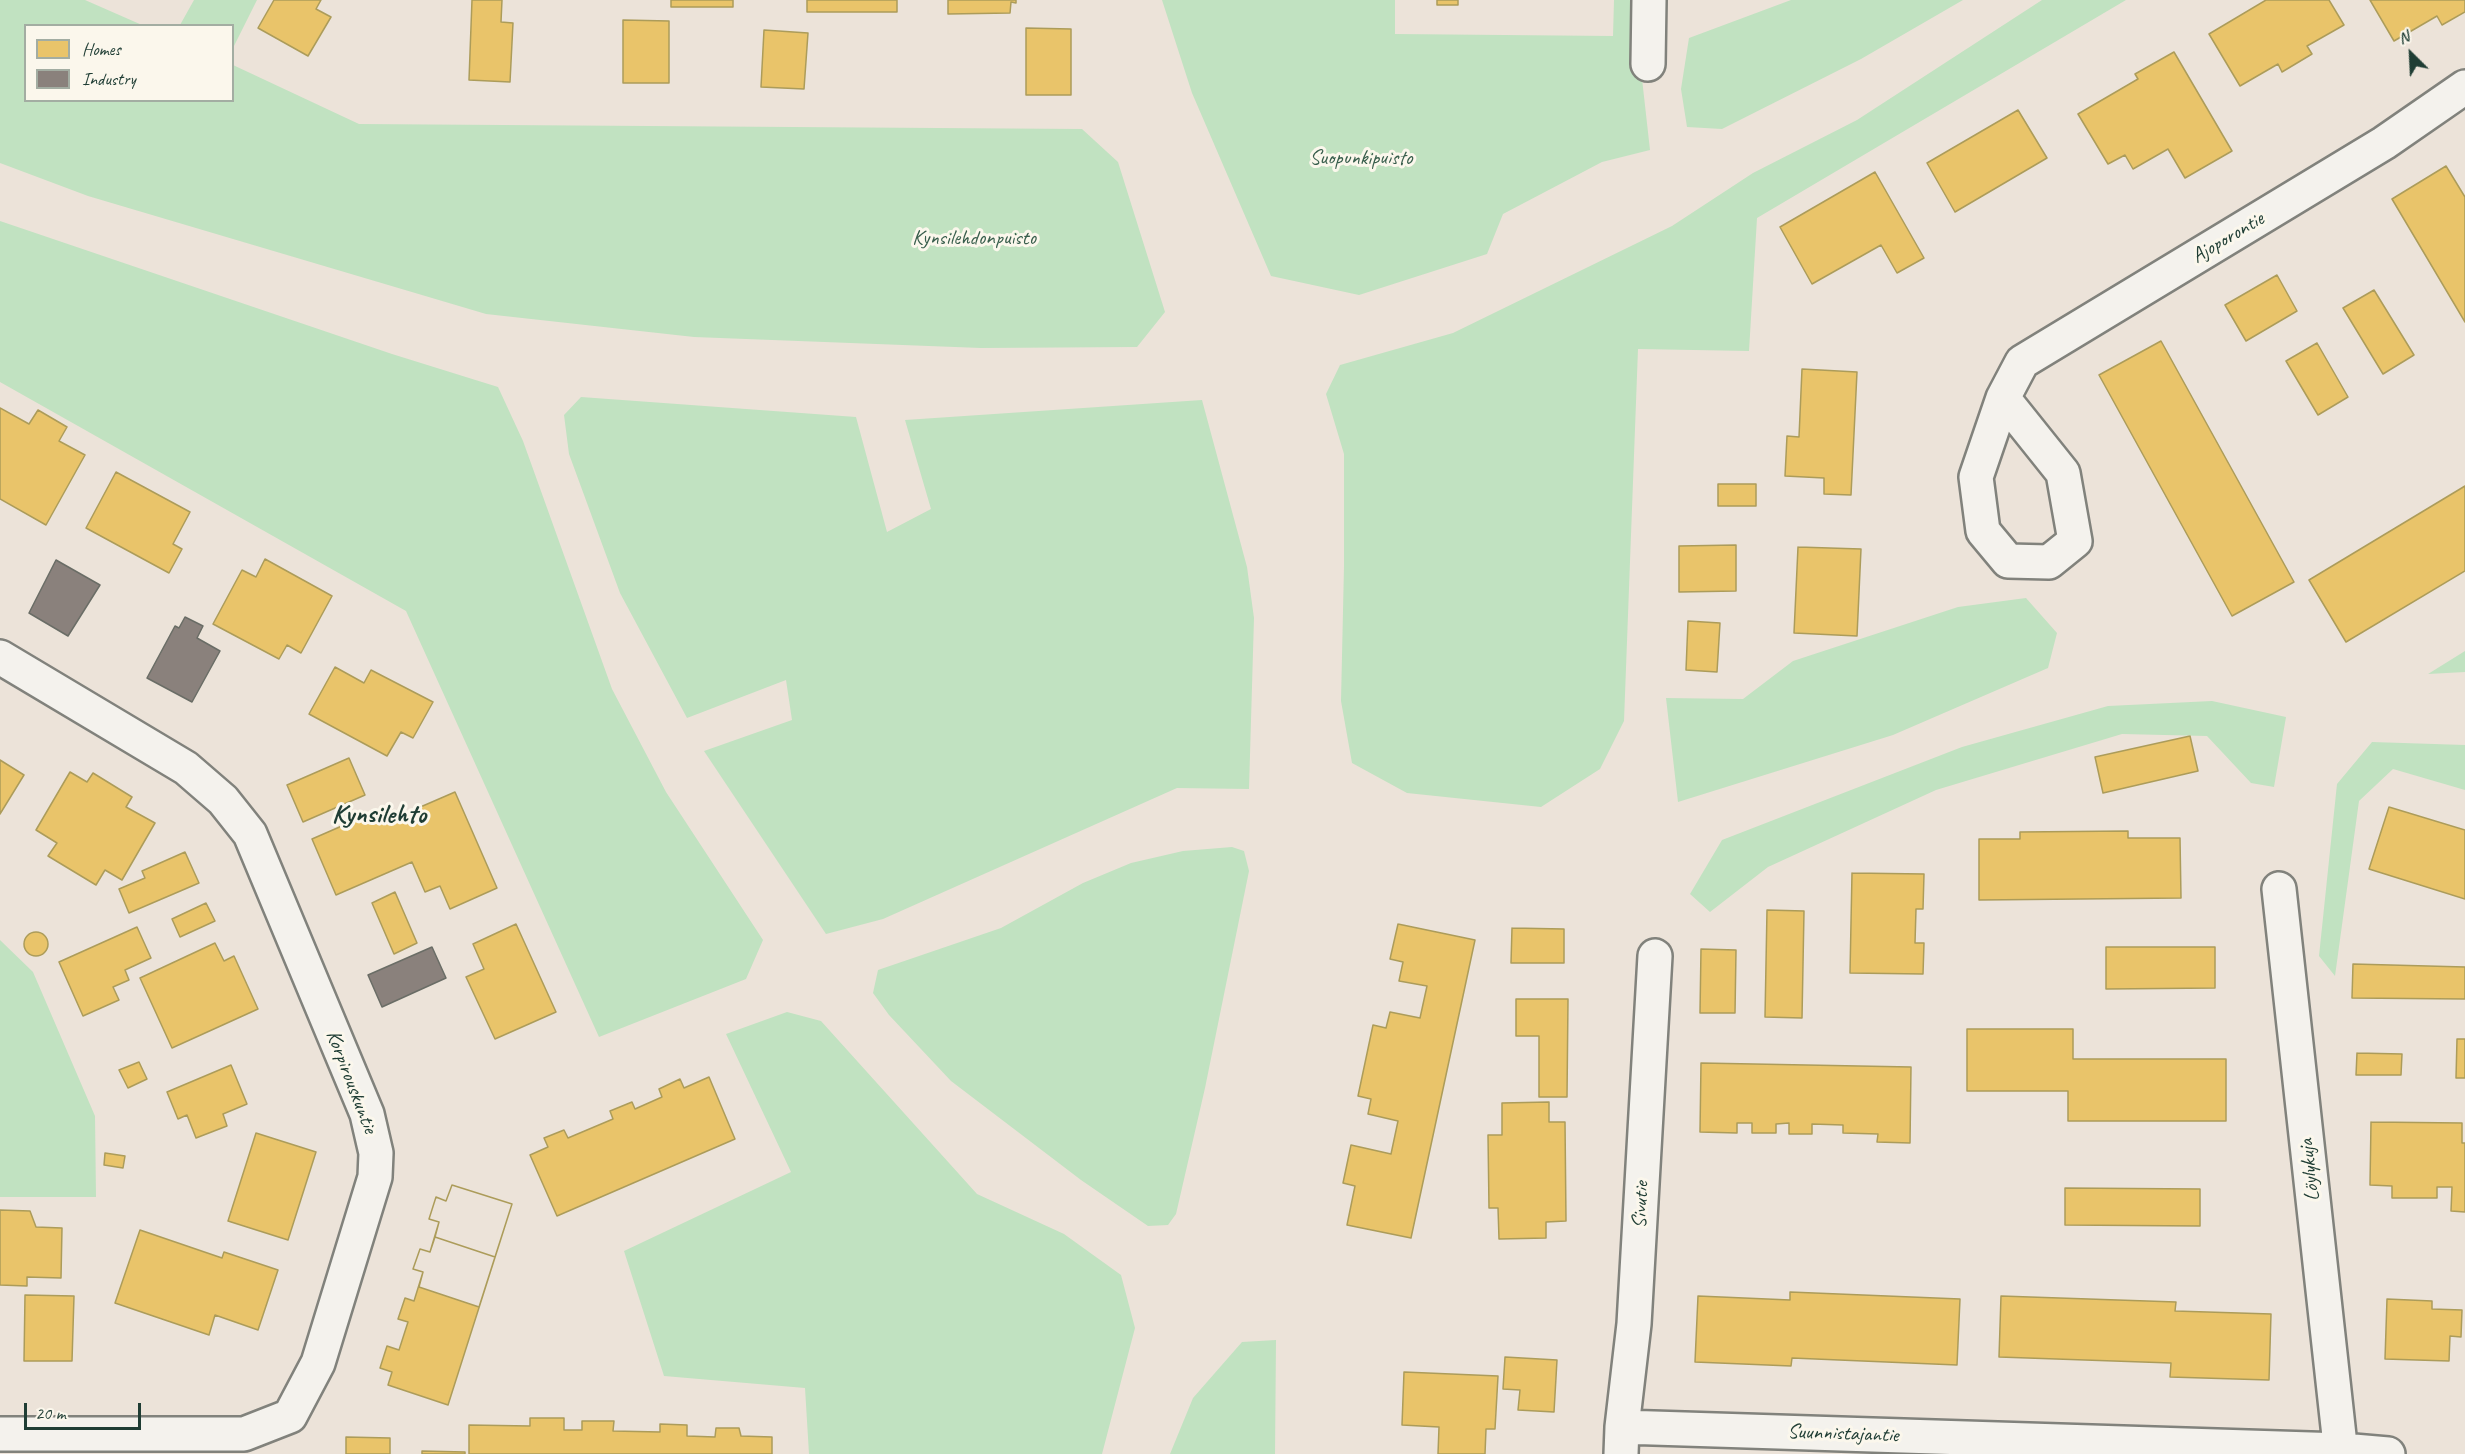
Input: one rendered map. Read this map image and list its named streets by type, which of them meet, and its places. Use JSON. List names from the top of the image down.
{
  "streets": {
    "street": [
      "Ajoporontie",
      "Korpirouskuntie",
      "Löylykuja",
      "Sivutie",
      "Suunnistajantie"
    ]
  },
  "crossings": [
    ["Löylykuja", "Suunnistajantie"],
    ["Sivutie", "Suunnistajantie"]
  ],
  "districts": ["Kynsilehto"],
  "parks": ["Suopunkipuisto", "Kynsilehdonpuisto"],
  "legend": ["Homes", "Industry"],
  "scale_bar": "20 m",
  "north": "top left"
}
